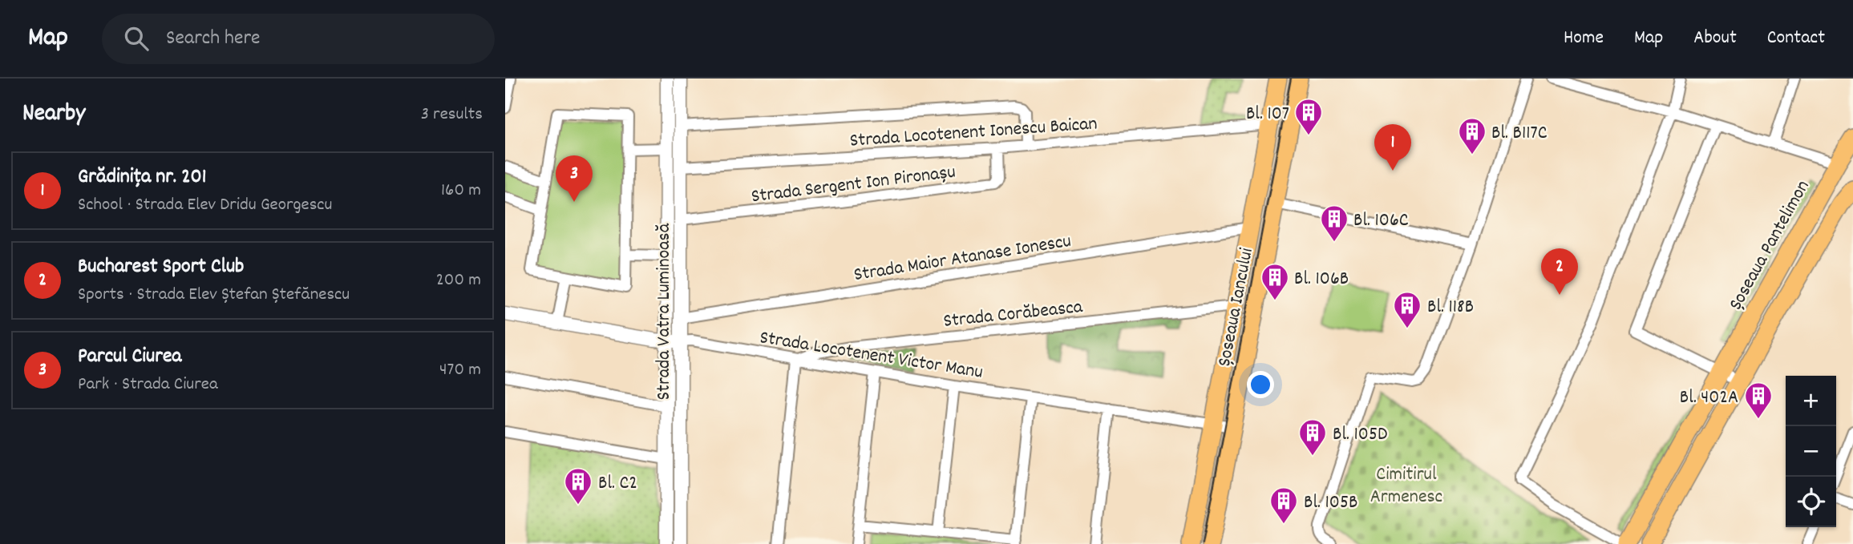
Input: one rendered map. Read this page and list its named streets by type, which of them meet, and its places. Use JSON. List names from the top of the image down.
{
  "streets": {
    "main road": ["Șoseaua Pantelimon", "Șoseaua Iancului"],
    "street": [
      "Strada Locotenent Ionescu Baican",
      "Strada Sergent Ion Pironașu",
      "Strada Maior Atanase Ionescu",
      "Strada Vatra Luminoasă",
      "Strada Corăbeasca",
      "Strada Locotenent Victor Manu"
    ]
  },
  "crossings": [
    ["Strada Locotenent Ionescu Baican", "Strada Sergent Ion Pironașu"],
    ["Strada Locotenent Ionescu Baican", "Șoseaua Iancului"],
    ["Strada Locotenent Ionescu Baican", "Strada Vatra Luminoasă"],
    ["Strada Sergent Ion Pironașu", "Strada Vatra Luminoasă"],
    ["Strada Maior Atanase Ionescu", "Șoseaua Iancului"],
    ["Strada Maior Atanase Ionescu", "Strada Vatra Luminoasă"],
    ["Șoseaua Iancului", "Strada Corăbeasca"],
    ["Șoseaua Iancului", "Strada Locotenent Victor Manu"],
    ["Strada Vatra Luminoasă", "Strada Locotenent Victor Manu"],
    ["Strada Corăbeasca", "Strada Locotenent Victor Manu"]
  ],
  "parks": ["Cimitirul Armenesc"],
  "places": {
    "building": [
      "Bl. 107",
      "Bl. B117C",
      "Bl. 106C",
      "Bl. 106B",
      "Bl. 118B",
      "Bl. 402A",
      "Bl. 105D",
      "Bl. C2",
      "Bl. 105B"
    ]
  },
  "page": {
    "header": "Map",
    "search": "Search here",
    "nav": [
      "Home",
      "Map",
      "About",
      "Contact"
    ],
    "heading": ["Nearby", "3 results"],
    "pins": ["1", "3", "2"],
    "list": [
      {
        "mark": "1",
        "name": "Grădinița nr. 201",
        "note": "School · Strada Elev Dridu Georgescu",
        "value": "160 m"
      },
      {
        "mark": "2",
        "name": "Bucharest Sport Club",
        "note": "Sports · Strada Elev Ștefan Ștefănescu",
        "value": "200 m"
      },
      {
        "mark": "3",
        "name": "Parcul Ciurea",
        "note": "Park · Strada Ciurea",
        "value": "470 m"
      }
    ],
    "map_buttons": ["+", "−"]
  }
}
